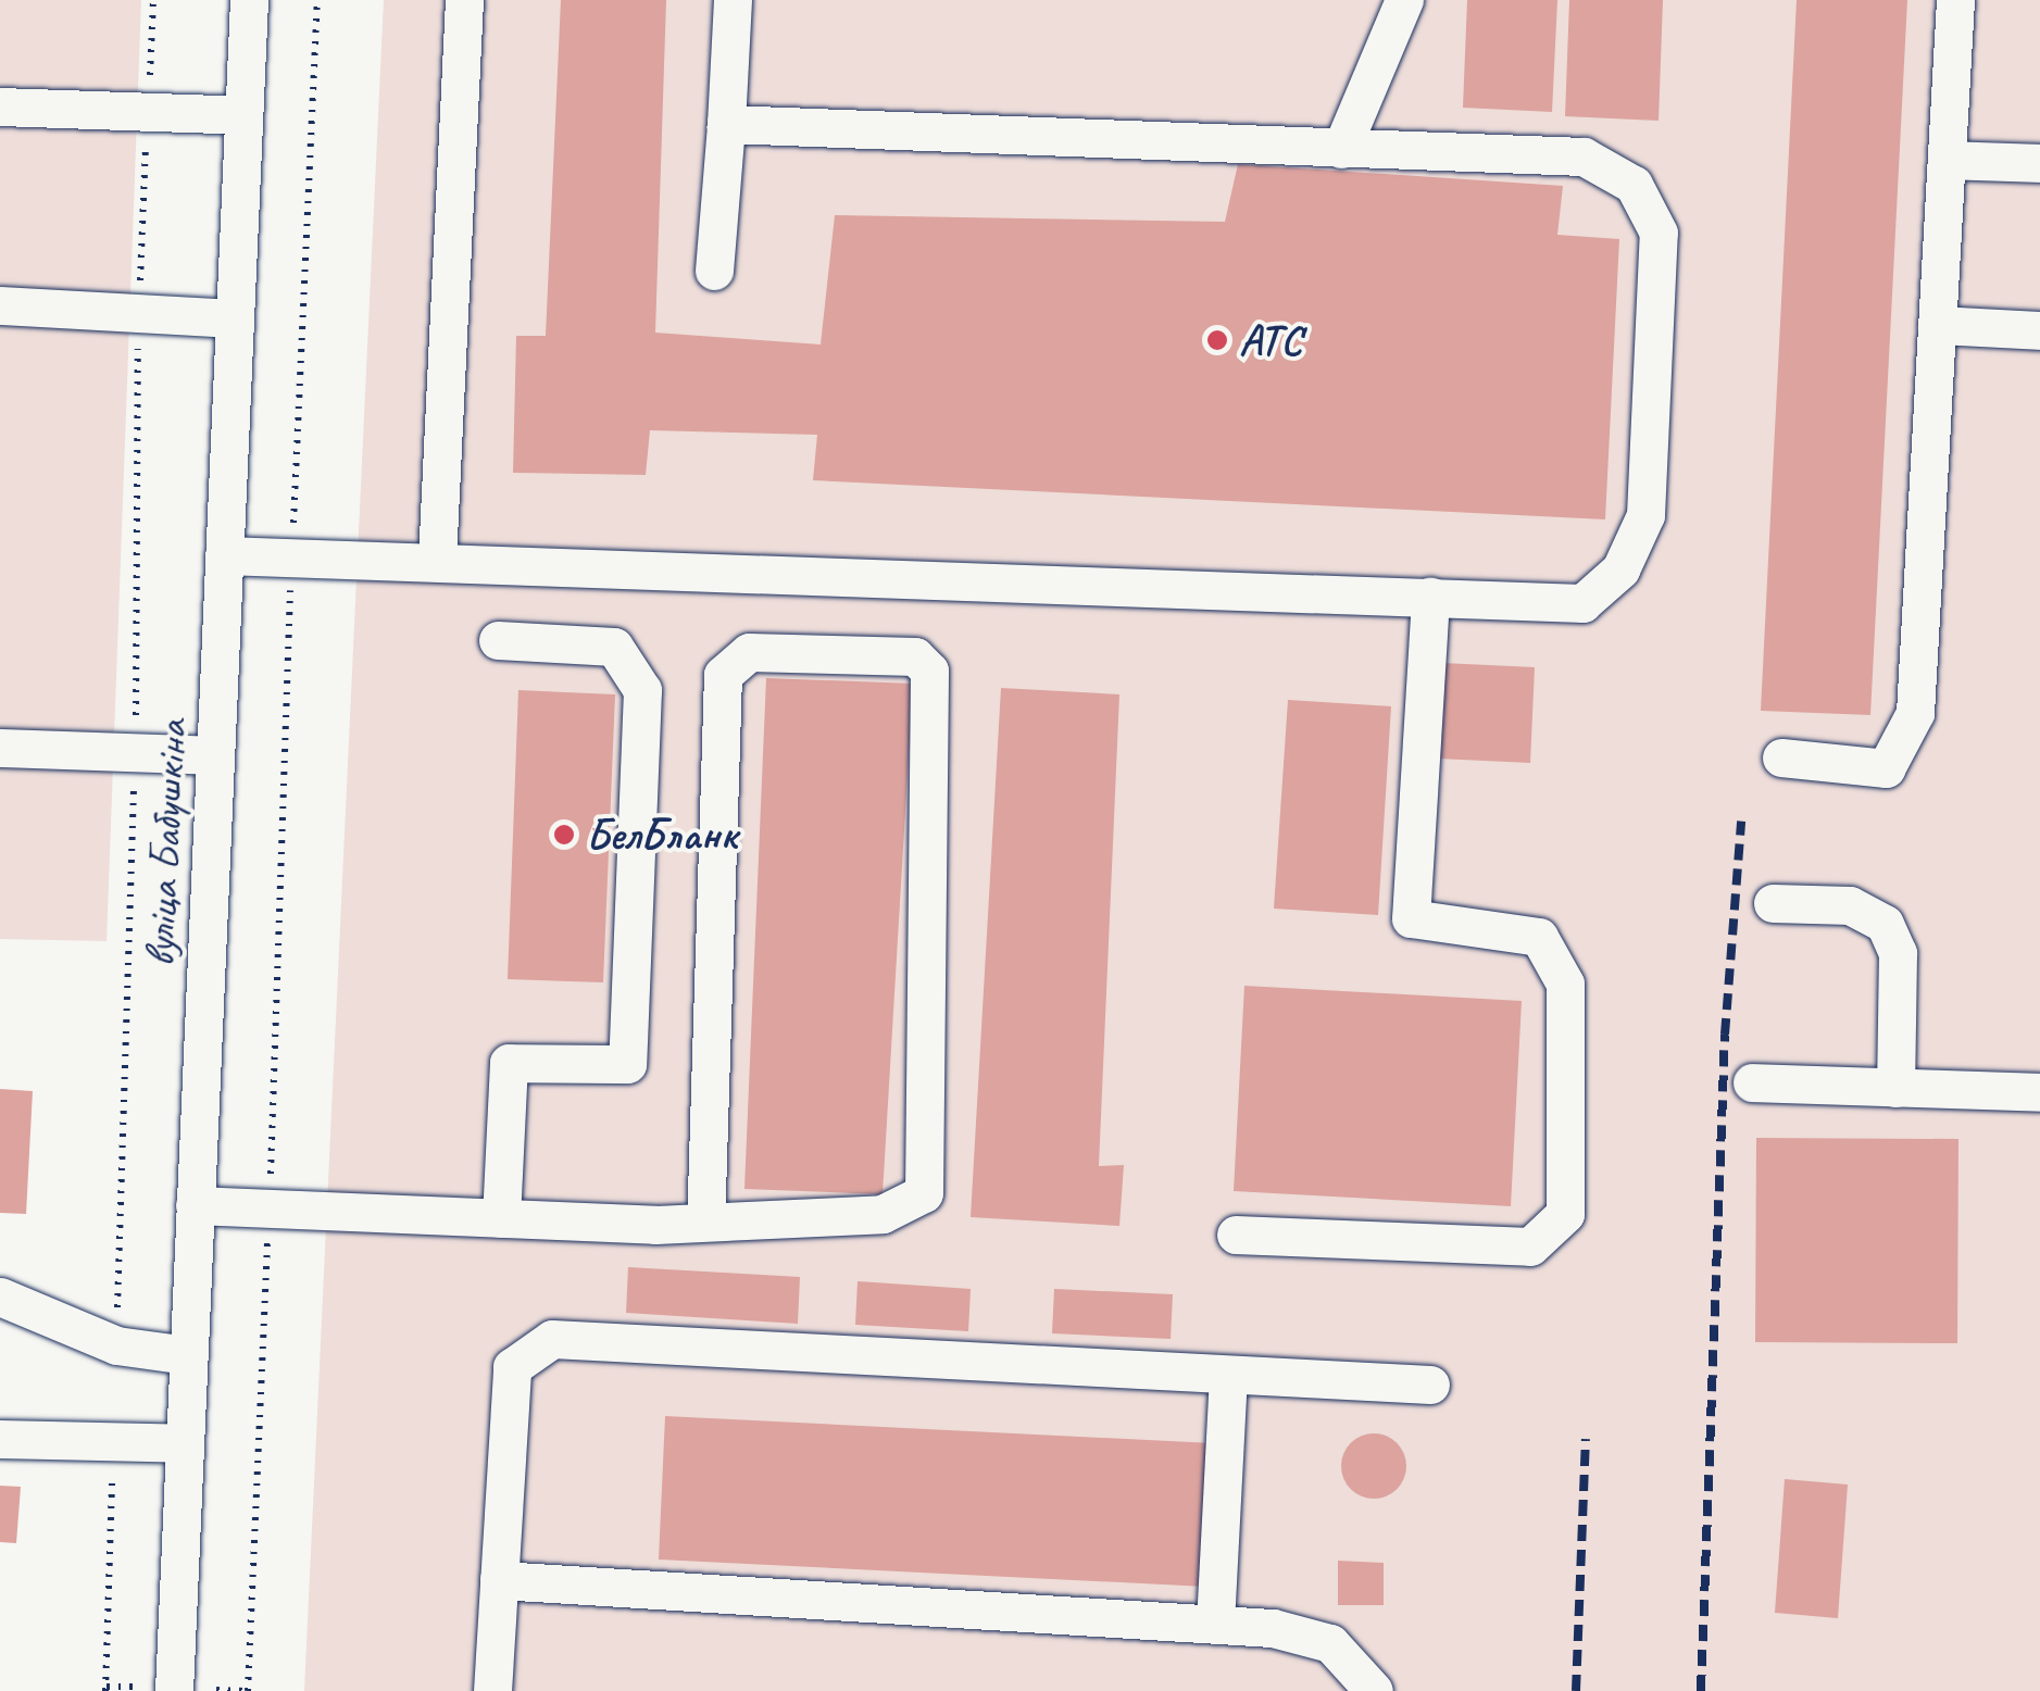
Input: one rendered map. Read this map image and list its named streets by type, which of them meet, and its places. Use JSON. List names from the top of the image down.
{
  "streets": {
    "street": ["вуліца Бабушкіна"]
  },
  "places": ["АТС", "БелБланк"]
}
